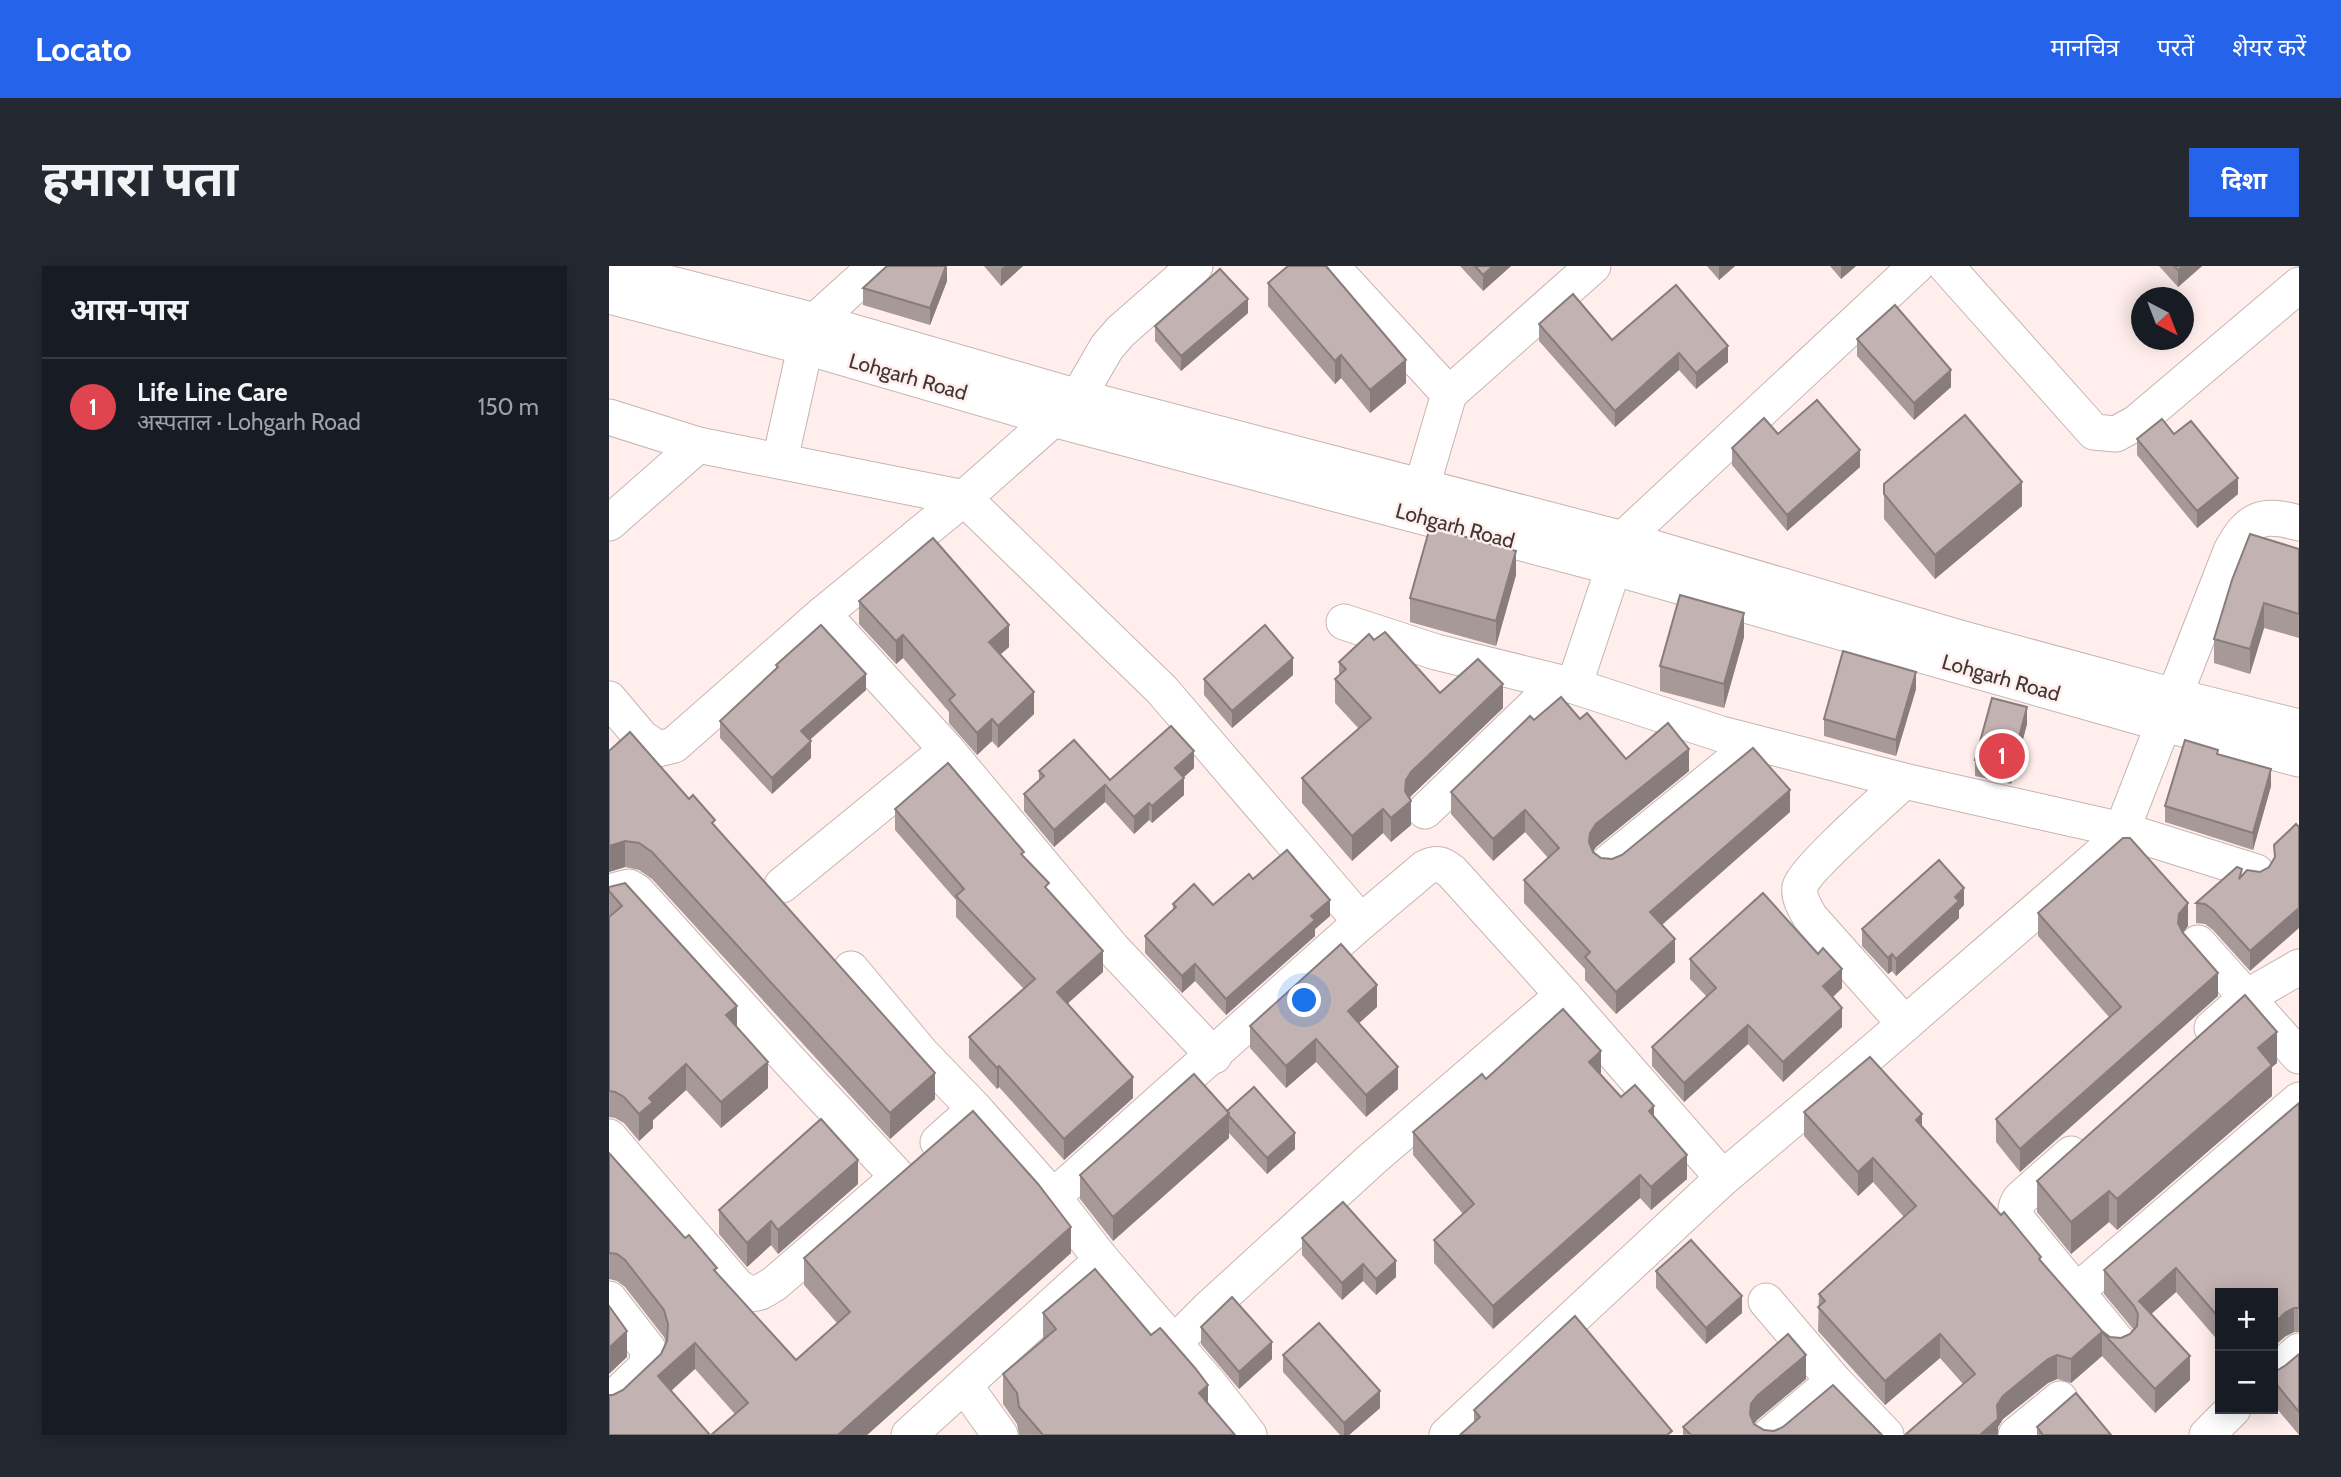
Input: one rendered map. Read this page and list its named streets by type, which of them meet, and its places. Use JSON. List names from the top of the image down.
{
  "streets": {
    "street": ["Lohgarh Road"]
  },
  "north": "bottom right",
  "page": {
    "header": "Locato",
    "nav": ["मानचित्र", "परतें", "शेयर करें"],
    "buttons": "दिशा",
    "title": "हमारा पता",
    "heading": "आस-पास",
    "list": [
      {
        "mark": "1",
        "name": "Life Line Care",
        "note": "अस्पताल · Lohgarh Road",
        "value": "150 m"
      }
    ],
    "pins": "1",
    "map_buttons": ["+", "−"]
  }
}
